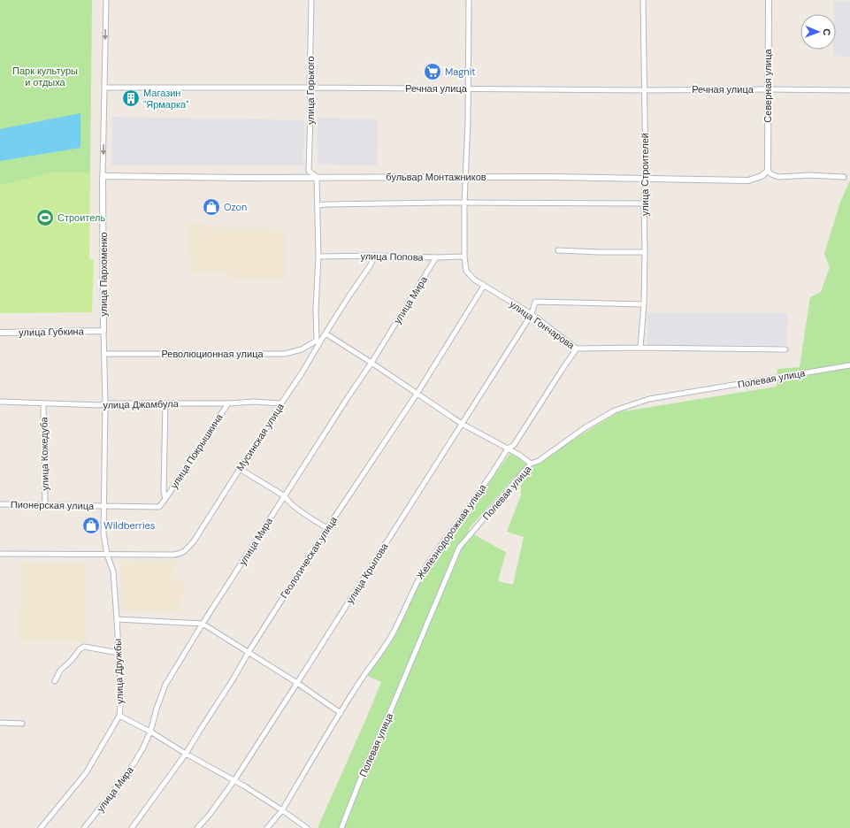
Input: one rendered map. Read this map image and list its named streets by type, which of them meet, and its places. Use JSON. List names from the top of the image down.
{
  "streets": {
    "street": [
      "Северная улица",
      "Речная улица",
      "улица Горького",
      "улица Строителей",
      "бульвар Монтажников",
      "улица Попова",
      "улица Пархоменко",
      "улица Мира",
      "улица Гончарова",
      "улица Губкина",
      "Революционная улица",
      "Полевая улица",
      "улица Джамбула",
      "Мусинская улица",
      "улица Покрышкина",
      "улица Кожедуба",
      "Пионерская улица",
      "Железнодорожная улица",
      "Геологическая улица",
      "улица Крылова",
      "улица Дружбы"
    ]
  },
  "crossings": [
    ["Северная улица", "Речная улица"],
    ["Северная улица", "бульвар Монтажников"],
    ["Речная улица", "улица Горького"],
    ["Речная улица", "улица Строителей"],
    ["Речная улица", "улица Пархоменко"],
    ["Речная улица", "улица Гончарова"],
    ["улица Горького", "бульвар Монтажников"],
    ["улица Строителей", "бульвар Монтажников"],
    ["улица Строителей", "улица Гончарова"],
    ["улица Строителей", "улица Крылова"],
    ["бульвар Монтажников", "улица Пархоменко"],
    ["бульвар Монтажников", "улица Гончарова"],
    ["улица Попова", "улица Мира"],
    ["улица Попова", "улица Гончарова"],
    ["улица Попова", "Мусинская улица"],
    ["улица Пархоменко", "улица Губкина"],
    ["улица Пархоменко", "Революционная улица"],
    ["улица Пархоменко", "улица Джамбула"],
    ["улица Пархоменко", "Мусинская улица"],
    ["улица Пархоменко", "улица Покрышкина"],
    ["улица Пархоменко", "Пионерская улица"],
    ["улица Пархоменко", "улица Дружбы"],
    ["улица Гончарова", "Железнодорожная улица"],
    ["улица Гончарова", "Геологическая улица"],
    ["улица Гончарова", "улица Крылова"],
    ["Революционная улица", "Мусинская улица"],
    ["улица Джамбула", "Мусинская улица"],
    ["улица Джамбула", "улица Покрышкина"],
    ["улица Джамбула", "улица Кожедуба"],
    ["Мусинская улица", "улица Дружбы"],
    ["улица Покрышкина", "Пионерская улица"],
    ["улица Кожедуба", "Пионерская улица"]
  ],
  "parks": ["Парк культуры и отдыха"],
  "places": {
    "supermarket": ["Magnit"],
    "building": ["Магазин \"Ярмарка\""],
    "shop": ["Ozon", "Wildberries"],
    "sports": ["Строитель"]
  },
  "north": "right"
}
